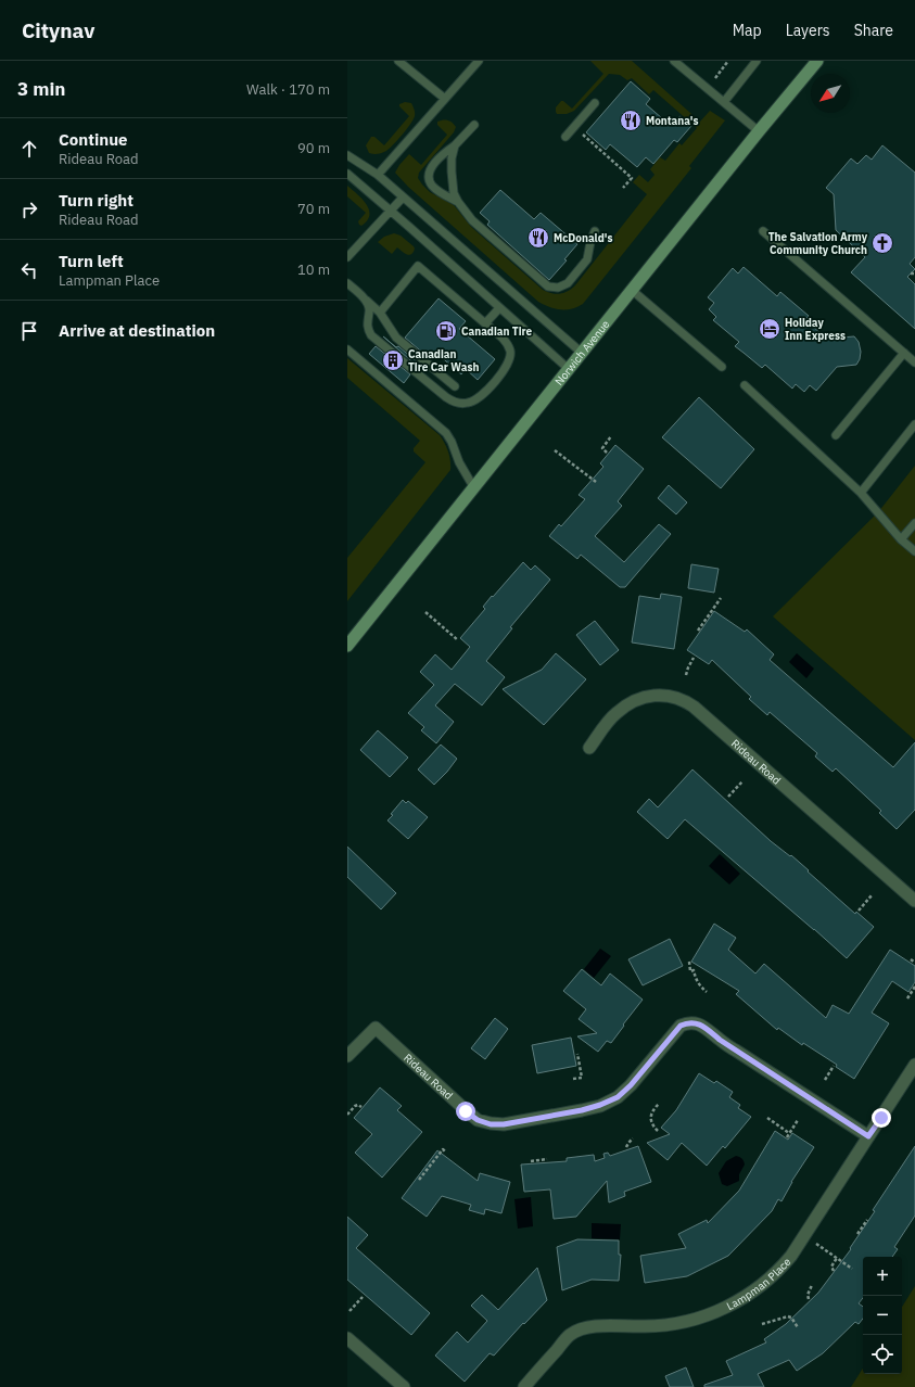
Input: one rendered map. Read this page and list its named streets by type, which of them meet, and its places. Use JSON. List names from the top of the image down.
{
  "streets": {
    "main road": ["Norwich Avenue"],
    "street": ["Rideau Road", "Lampman Place"]
  },
  "crossings": [
    ["Rideau Road", "Lampman Place"]
  ],
  "places": {
    "restaurant": ["Montana's", "McDonald's"],
    "church": ["The Salvation Army Community Church"],
    "hotel": ["Holiday Inn Express"],
    "fuel station": ["Canadian Tire"],
    "building": ["Canadian Tire Car Wash"]
  },
  "north": "bottom left",
  "page": {
    "header": "Citynav",
    "nav": ["Map", "Layers", "Share"],
    "heading": ["3 min", "Walk · 170 m"],
    "list": [
      ["Continue", "Rideau Road", "90 m"],
      ["Turn right", "Rideau Road", "70 m"],
      ["Turn left", "Lampman Place", "10 m"],
      "Arrive at destination"
    ],
    "map_buttons": ["+", "−"]
  }
}
